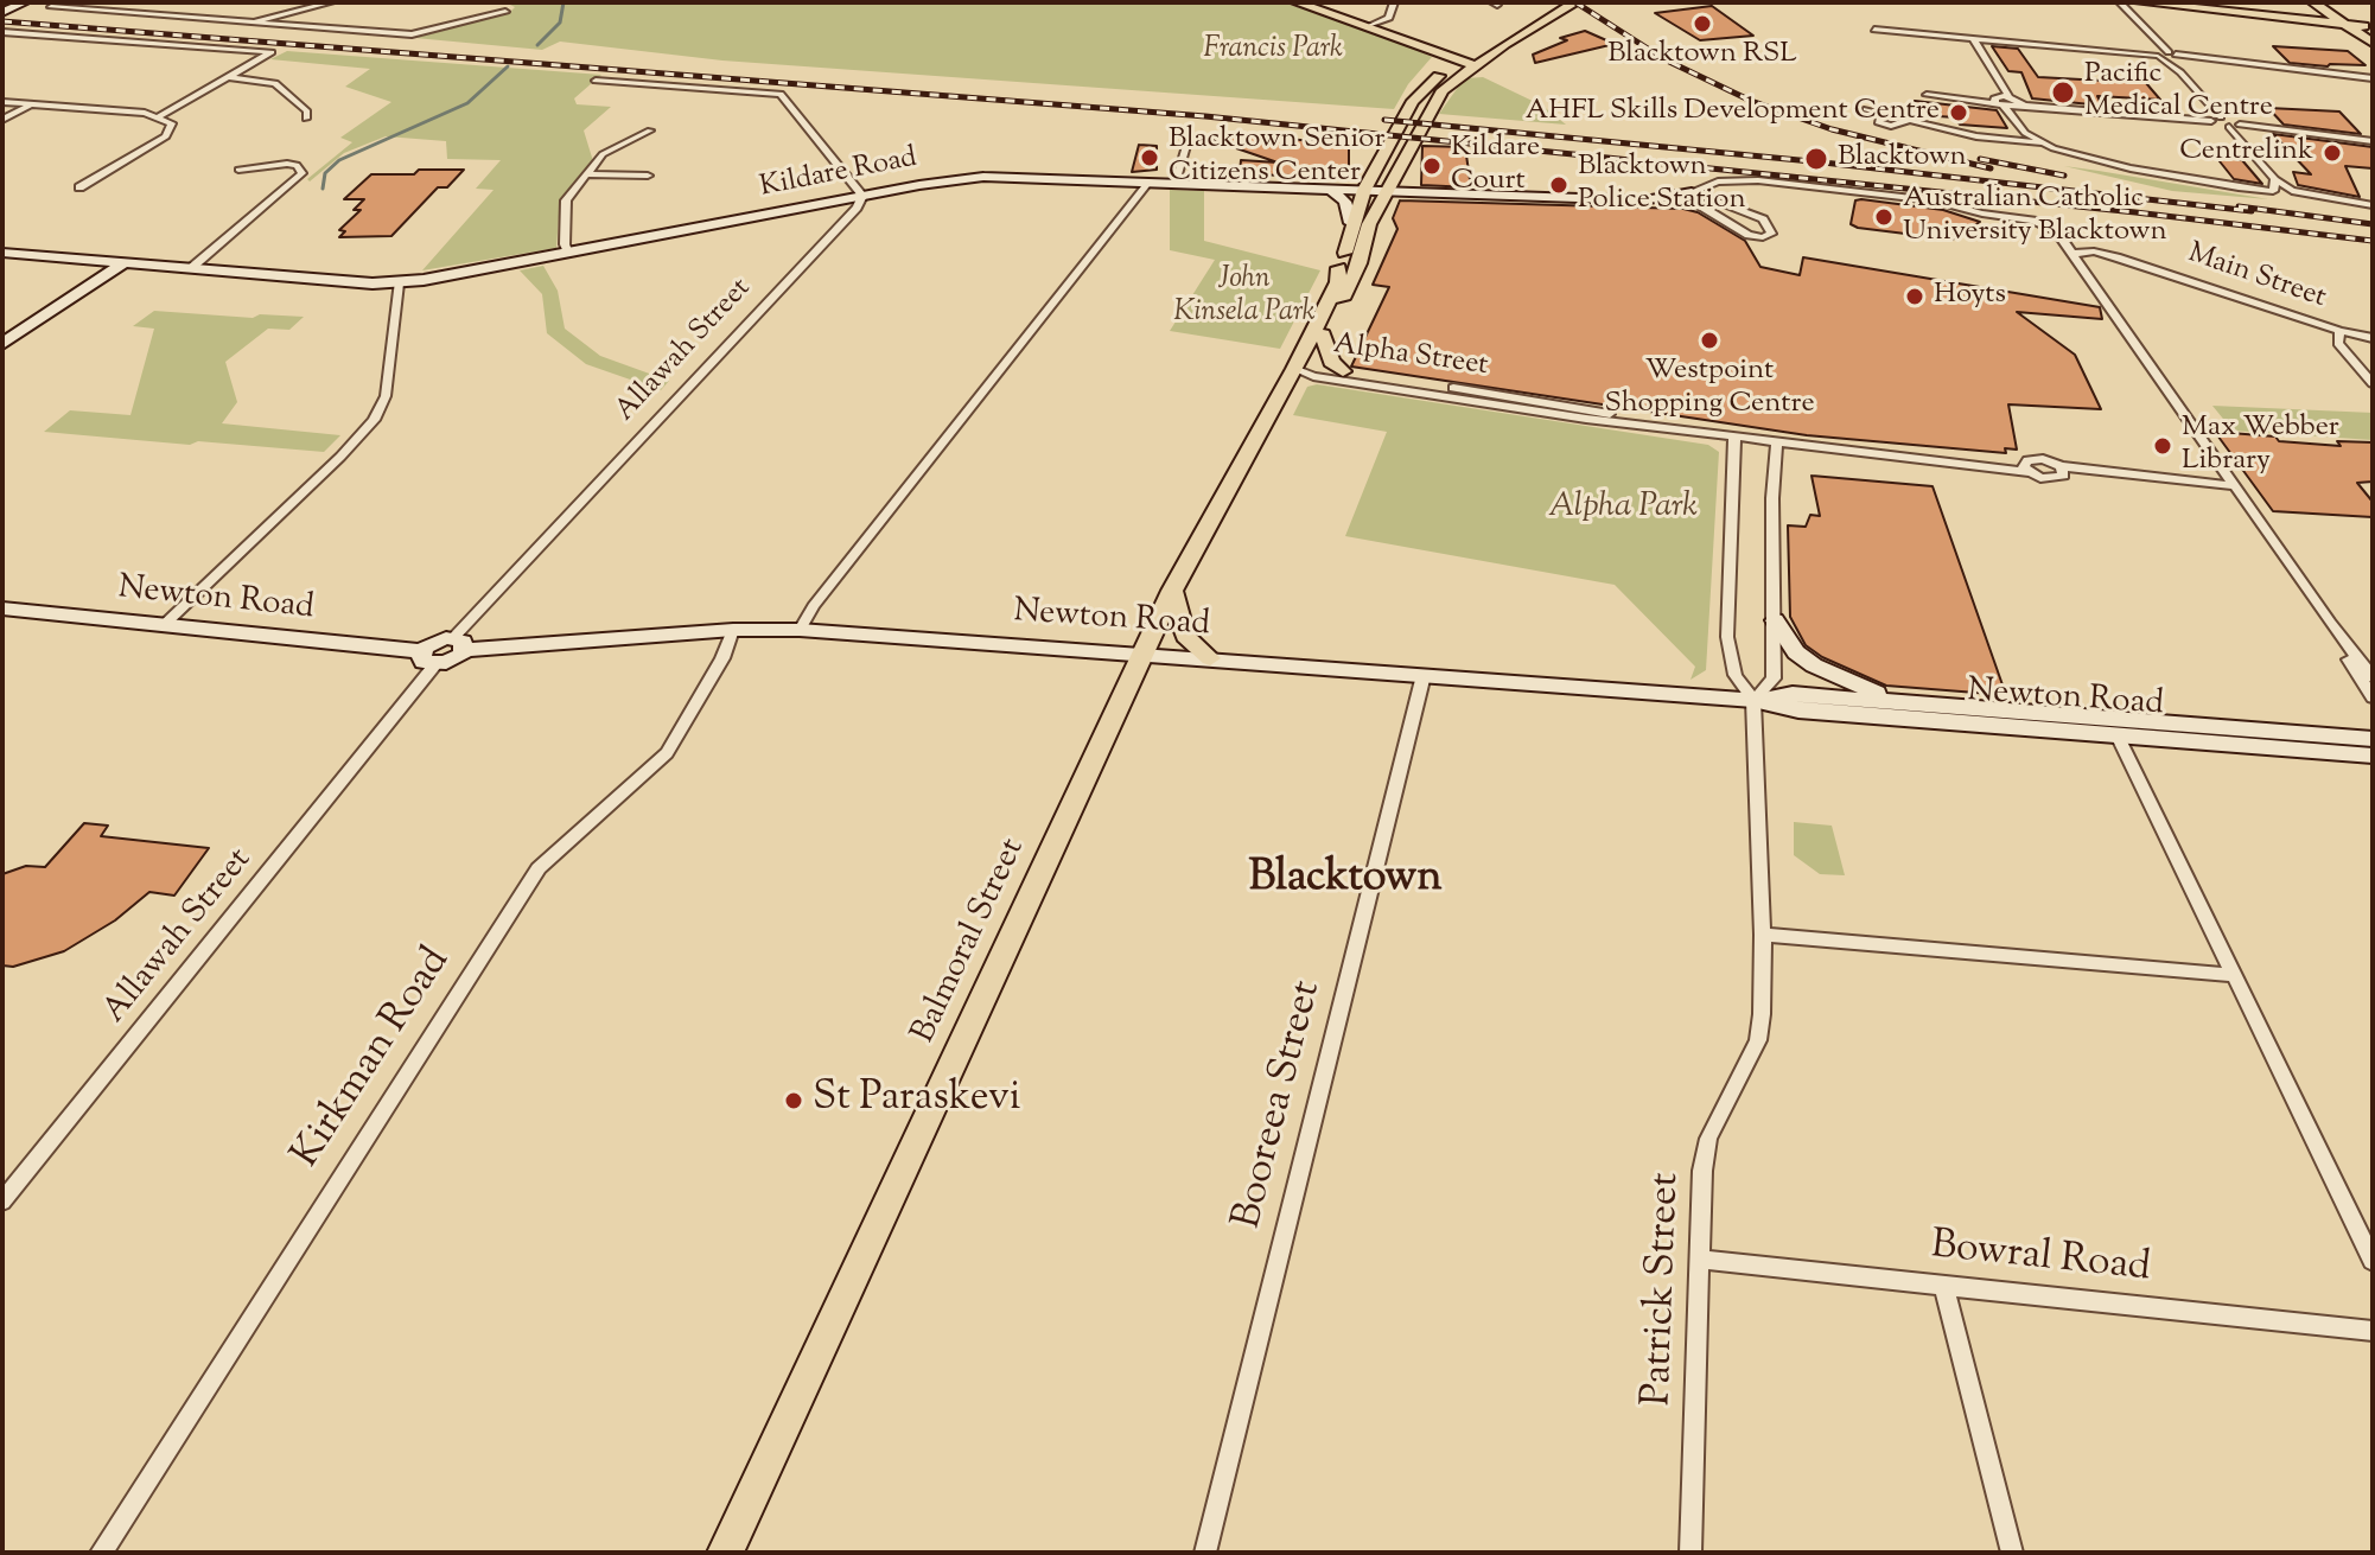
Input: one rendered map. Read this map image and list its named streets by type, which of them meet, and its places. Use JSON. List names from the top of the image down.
{
  "streets": {
    "main road": ["Kildare Road", "Newton Road", "Balmoral Street"],
    "street": [
      "Main Street",
      "Allawah Street",
      "Alpha Street",
      "Kirkman Road",
      "Booreea Street",
      "Bowral Road",
      "Patrick Street"
    ]
  },
  "crossings": [
    ["Kildare Road", "Allawah Street"],
    ["Kildare Road", "Balmoral Street"],
    ["Allawah Street", "Newton Road"],
    ["Alpha Street", "Balmoral Street"],
    ["Alpha Street", "Patrick Street"],
    ["Newton Road", "Balmoral Street"],
    ["Newton Road", "Kirkman Road"],
    ["Newton Road", "Booreea Street"],
    ["Newton Road", "Patrick Street"],
    ["Bowral Road", "Patrick Street"]
  ],
  "districts": ["Blacktown"],
  "parks": ["Francis Park", "John Kinsela Park", "Alpha Park"],
  "places": [
    "Blacktown RSL",
    "Pacific Medical Centre",
    "AHFL Skills Development Centre",
    "Centrelink",
    "Blacktown Senior Citizens Center",
    "Blacktown",
    "Kildare Court",
    "Blacktown Police Station",
    "Australian Catholic University Blacktown",
    "Hoyts",
    "Westpoint Shopping Centre",
    "Max Webber Library",
    "St Paraskevi"
  ]
}
